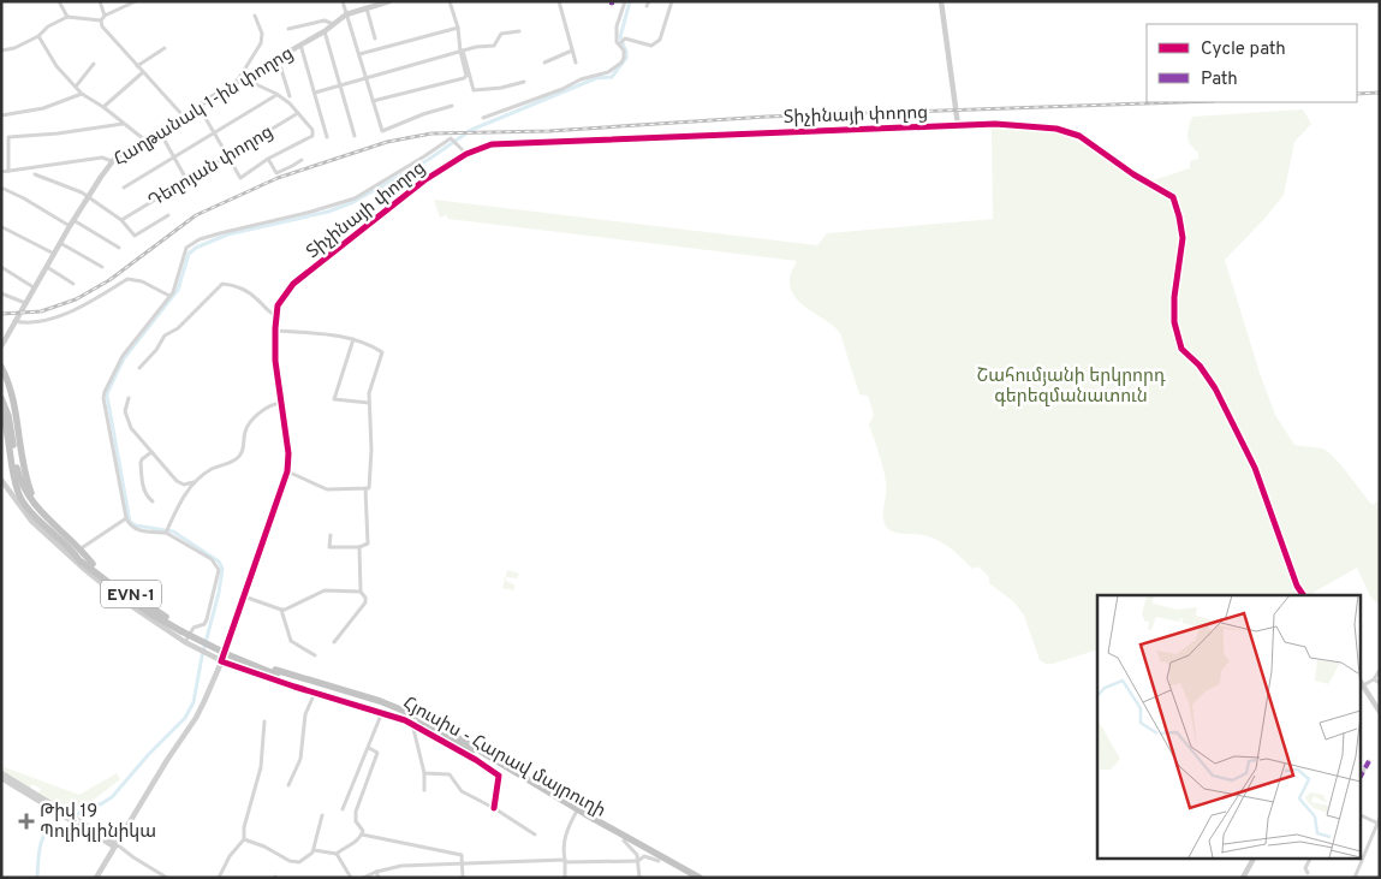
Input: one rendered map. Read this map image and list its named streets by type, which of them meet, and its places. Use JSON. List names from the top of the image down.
{
  "streets": {
    "highway": ["EVN-1", "Հյուսիս - Հարավ մայրուղի"],
    "street": ["Հաղթանակ 1-ին փողոց", "Տիչինայի փողոց", "Դեղոյան փողոց"]
  },
  "crossings": [
    ["EVN-1", "Հյուսիս - Հարավ մայրուղի"]
  ],
  "parks": ["Շահումյանի երկրորդ գերեզմանատուն"],
  "places": {
    "health": ["Թիվ 19 Պոլիկլինիկա"]
  },
  "legend": ["Cycle path", "Path"]
}
